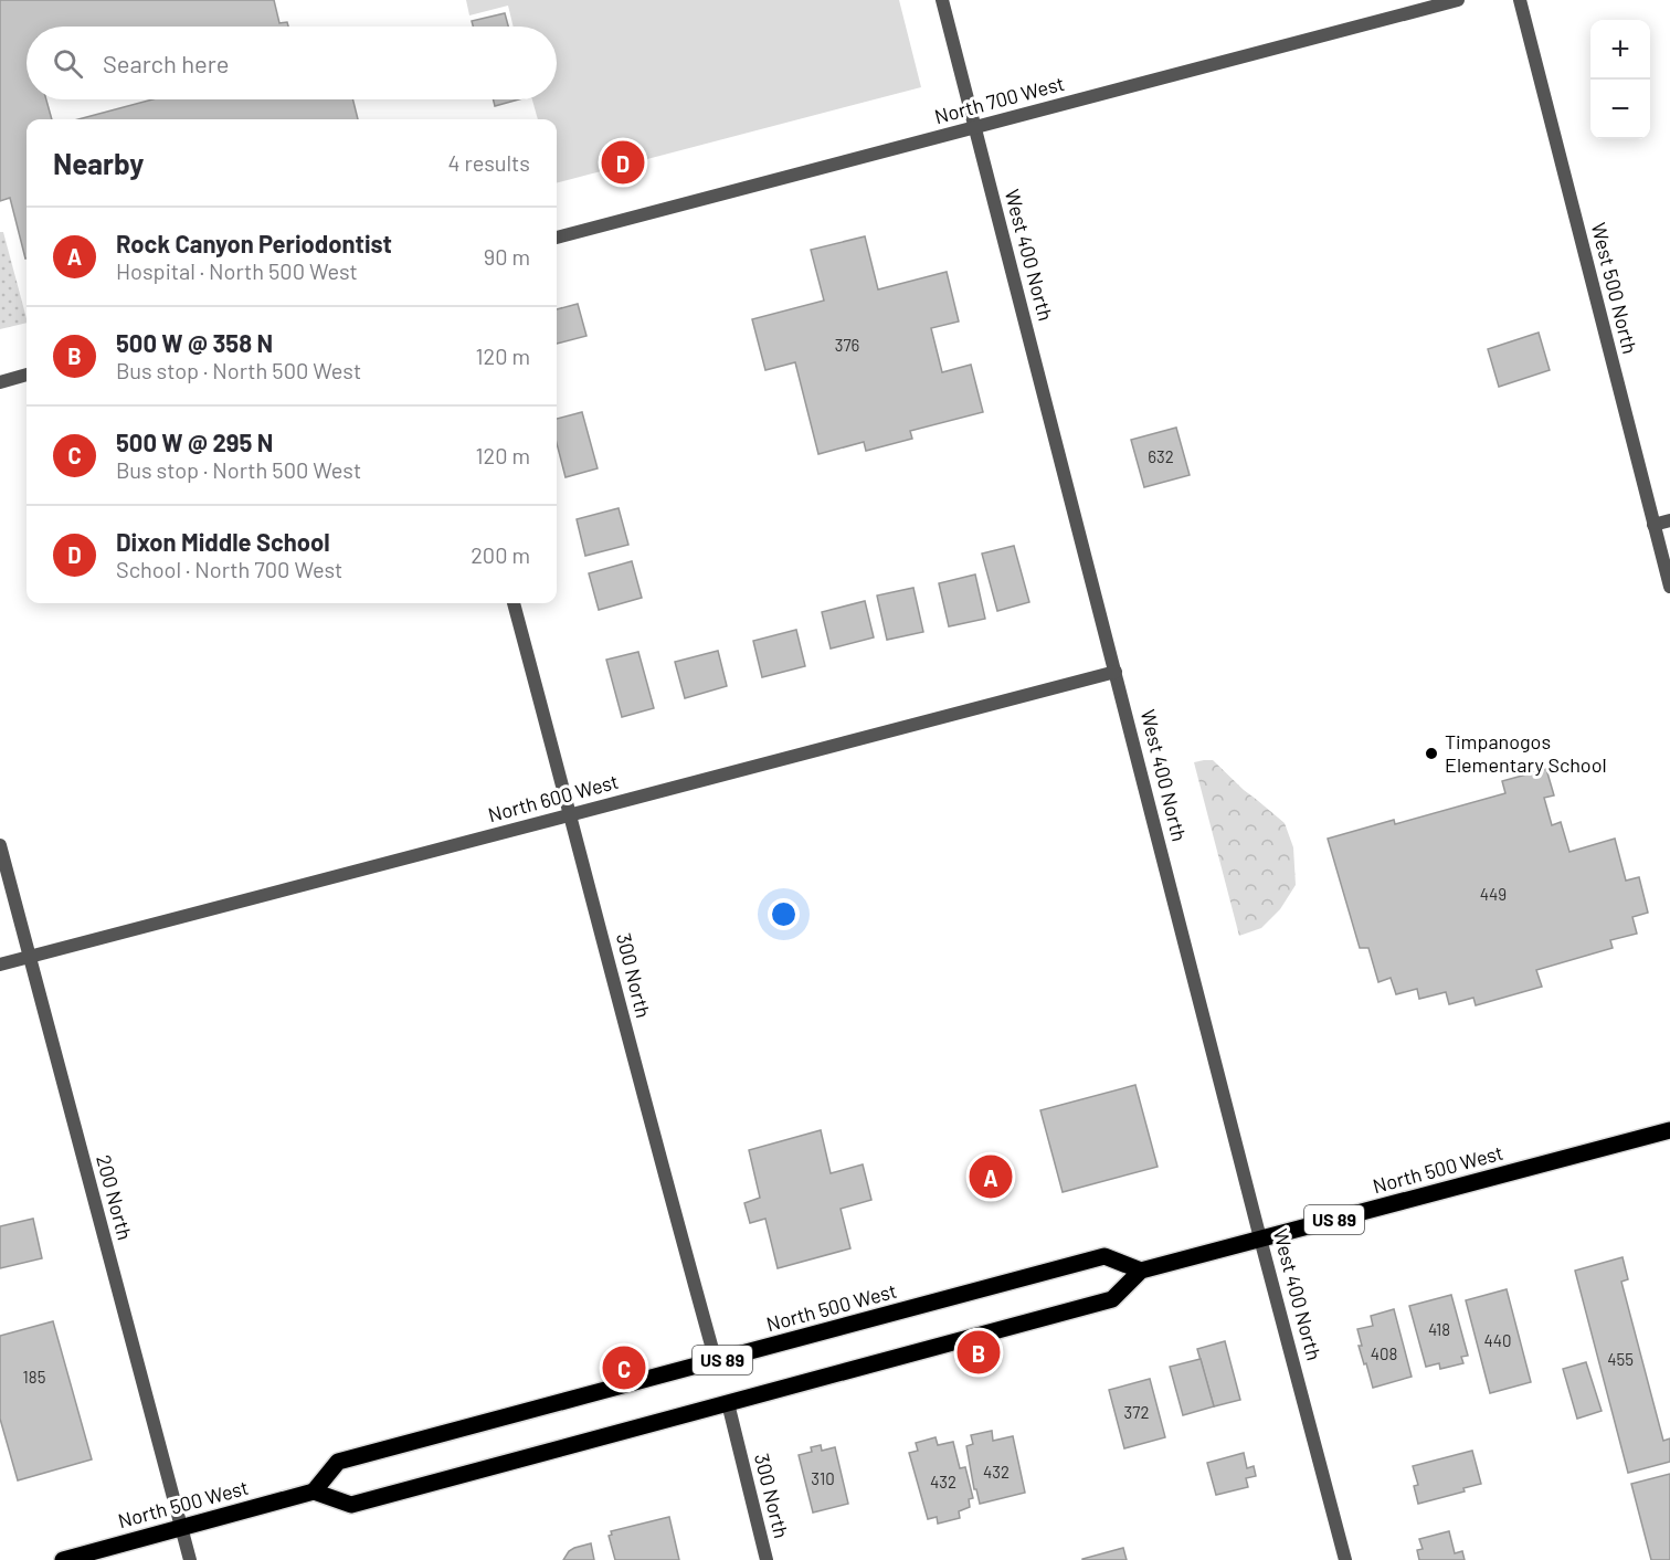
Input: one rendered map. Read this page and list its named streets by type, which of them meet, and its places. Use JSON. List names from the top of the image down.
{
  "streets": {
    "main road": ["North 500 West", "US 89"],
    "street": [
      "North 700 West",
      "West 400 North",
      "West 500 North",
      "North 600 West",
      "300 North",
      "200 North"
    ]
  },
  "crossings": [
    ["North 700 West", "West 400 North"],
    ["West 400 North", "North 600 West"],
    ["West 400 North", "North 500 West"],
    ["North 600 West", "300 North"],
    ["North 600 West", "200 North"],
    ["300 North", "North 500 West"],
    ["North 500 West", "200 North"]
  ],
  "places": ["Timpanogos Elementary School"],
  "house_numbers": [
    "376",
    "632",
    "449",
    "418",
    "440",
    "408",
    "455",
    "185",
    "372",
    "432",
    "310",
    "432"
  ],
  "page": {
    "map_buttons": ["+", "−"],
    "search": "Search here",
    "heading": ["Nearby", "4 results"],
    "pins": [
      "D",
      "A",
      "B",
      "C"
    ],
    "list": [
      {
        "mark": "A",
        "name": "Rock Canyon Periodontist",
        "note": "Hospital · North 500 West",
        "value": "90 m"
      },
      {
        "mark": "B",
        "name": "500 W @ 358 N",
        "note": "Bus stop · North 500 West",
        "value": "120 m"
      },
      {
        "mark": "C",
        "name": "500 W @ 295 N",
        "note": "Bus stop · North 500 West",
        "value": "120 m"
      },
      {
        "mark": "D",
        "name": "Dixon Middle School",
        "note": "School · North 700 West",
        "value": "200 m"
      }
    ]
  }
}
